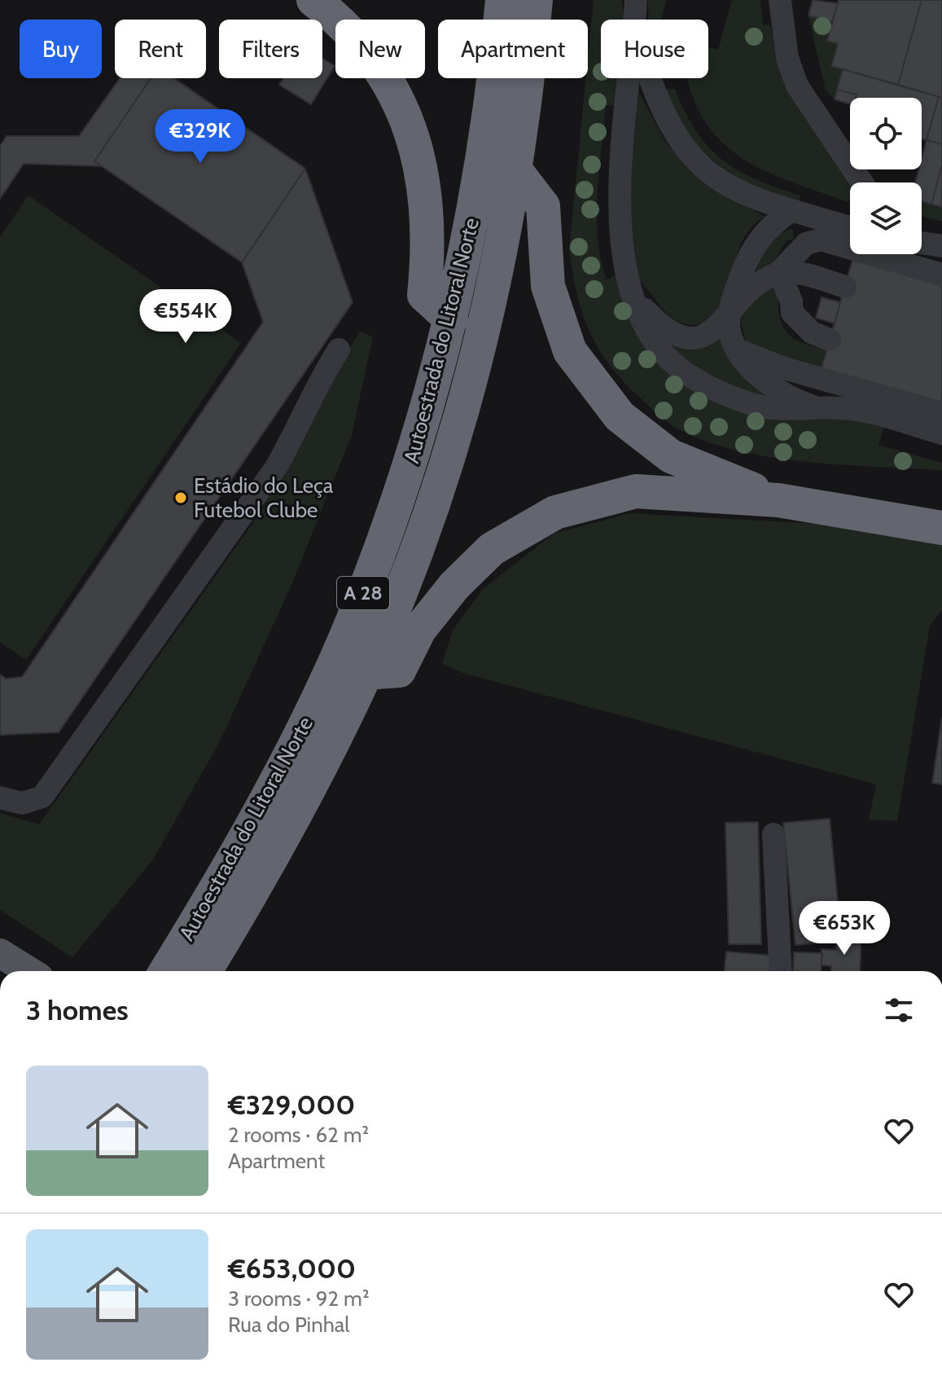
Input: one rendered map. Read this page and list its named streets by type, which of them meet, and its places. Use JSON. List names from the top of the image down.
{
  "streets": {
    "highway": ["Autoestrada do Litoral Norte", "A 28"]
  },
  "places": ["Estádio do Leça Futebol Clube"],
  "page": {
    "chip": [
      "Buy",
      "Rent",
      "Filters",
      "New",
      "Apartment",
      "House"
    ],
    "price": ["€329K", "€554K", "€653K"],
    "heading": "3 homes",
    "list": [
      {
        "name": "€329,000",
        "note": "2 rooms · 62 m² · Apartment"
      },
      {
        "name": "€653,000",
        "note": "3 rooms · 92 m² · Rua do Pinhal"
      }
    ]
  }
}
